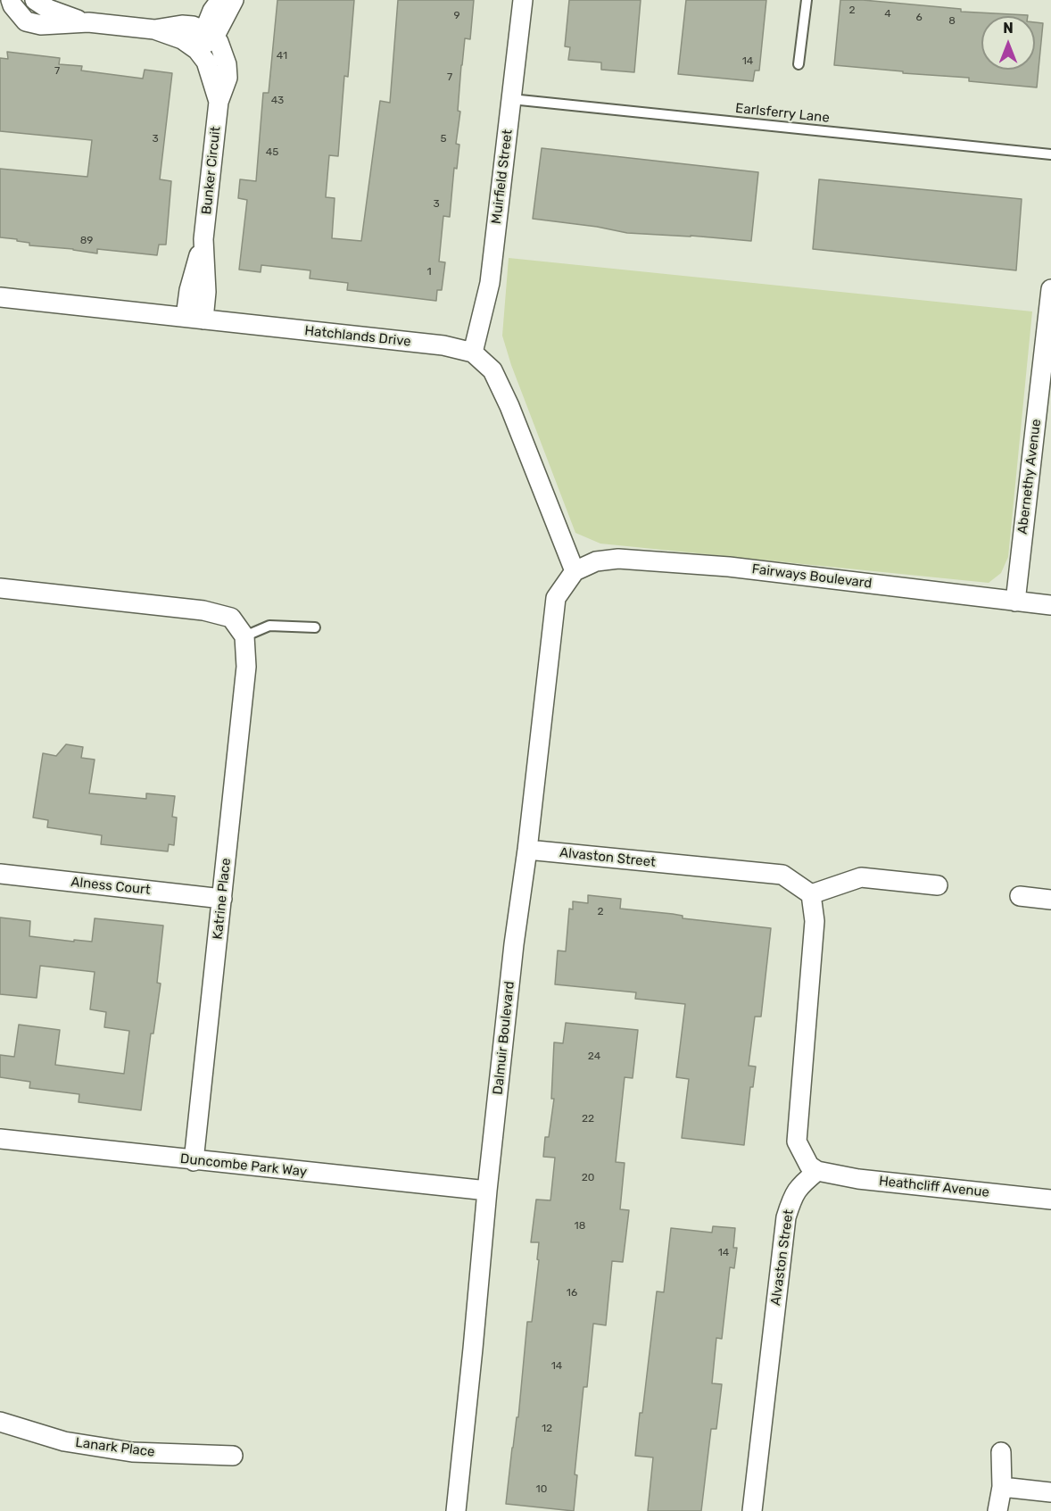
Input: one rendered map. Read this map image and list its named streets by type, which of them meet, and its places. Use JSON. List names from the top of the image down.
{
  "streets": {
    "street": [
      "Bunker Circuit",
      "Muirfield Street",
      "Hatchlands Drive",
      "Abernethy Avenue",
      "Fairways Boulevard",
      "Alvaston Street",
      "Alness Court",
      "Katrine Place",
      "Dalmuir Boulevard",
      "Duncombe Park Way",
      "Heathcliff Avenue",
      "Lanark Place"
    ],
    "lane": ["Earlsferry Lane"]
  },
  "crossings": [
    ["Earlsferry Lane", "Muirfield Street"],
    ["Bunker Circuit", "Hatchlands Drive"],
    ["Muirfield Street", "Hatchlands Drive"],
    ["Hatchlands Drive", "Fairways Boulevard"],
    ["Hatchlands Drive", "Dalmuir Boulevard"],
    ["Abernethy Avenue", "Fairways Boulevard"],
    ["Fairways Boulevard", "Dalmuir Boulevard"],
    ["Alvaston Street", "Dalmuir Boulevard"],
    ["Alvaston Street", "Heathcliff Avenue"],
    ["Alness Court", "Katrine Place"],
    ["Katrine Place", "Duncombe Park Way"],
    ["Dalmuir Boulevard", "Duncombe Park Way"]
  ],
  "house_numbers": [
    "2",
    "4",
    "9",
    "6",
    "8",
    "41",
    "14",
    "7",
    "7",
    "43",
    "3",
    "5",
    "45",
    "3",
    "89",
    "1",
    "2",
    "24",
    "22",
    "20",
    "18",
    "14",
    "16",
    "14",
    "12",
    "10"
  ],
  "north": "top"
}
